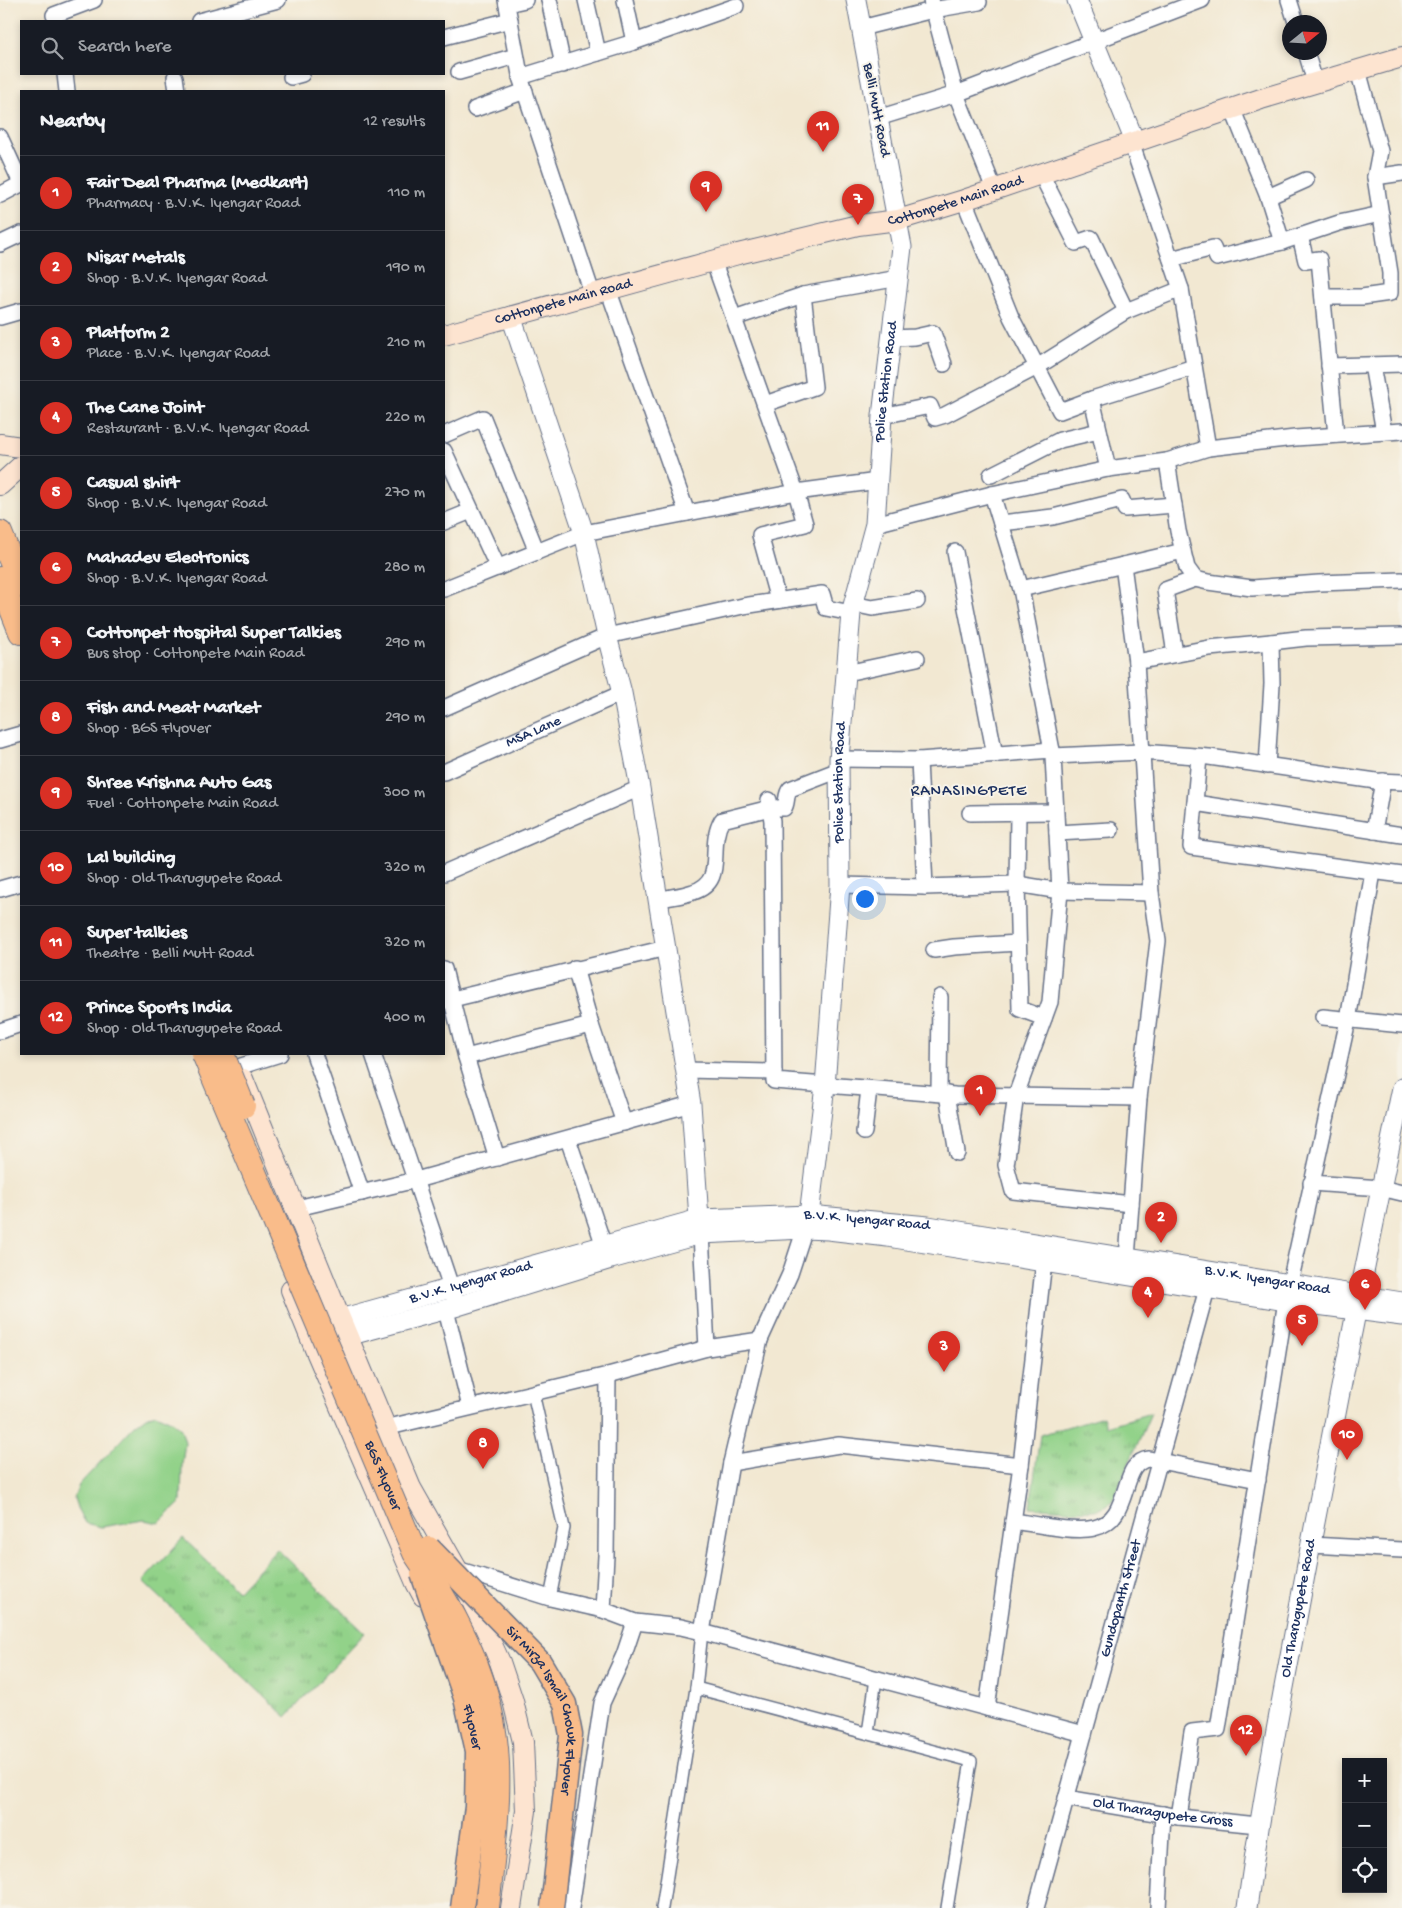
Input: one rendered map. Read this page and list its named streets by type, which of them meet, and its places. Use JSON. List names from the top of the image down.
{
  "streets": {
    "highway": ["BGS Flyover"],
    "main road": ["Cottonpete Main Road", "Sir Mirza Ismail Chowk Flyover", "Flyover"],
    "street": [
      "Belli Mutt Road",
      "Police Station Road",
      "MSA Lane",
      "B.V.K. Iyengar Road",
      "Gundopanth Street",
      "Old Tharugupete Road",
      "Old Tharagupete Cross"
    ]
  },
  "crossings": [
    ["Belli Mutt Road", "Cottonpete Main Road"],
    ["Belli Mutt Road", "Police Station Road"],
    ["Cottonpete Main Road", "Police Station Road"],
    ["Police Station Road", "B.V.K. Iyengar Road"],
    ["B.V.K. Iyengar Road", "Gundopanth Street"],
    ["B.V.K. Iyengar Road", "Old Tharugupete Road"],
    ["BGS Flyover", "Sir Mirza Ismail Chowk Flyover"],
    ["BGS Flyover", "Flyover"],
    ["Gundopanth Street", "Old Tharagupete Cross"],
    ["Old Tharugupete Road", "Old Tharagupete Cross"],
    ["Sir Mirza Ismail Chowk Flyover", "Flyover"]
  ],
  "districts": ["RANASINGPETE"],
  "north": "right",
  "page": {
    "search": "Search here",
    "heading": ["Nearby", "12 results"],
    "pins": [
      "11",
      "9",
      "7",
      "1",
      "2",
      "6",
      "4",
      "5",
      "3",
      "10",
      "8",
      "12"
    ],
    "list": [
      {
        "mark": "1",
        "name": "Fair Deal Pharma (Medkart)",
        "note": "Pharmacy · B.V.K. Iyengar Road",
        "value": "110 m"
      },
      {
        "mark": "2",
        "name": "Nisar Metals",
        "note": "Shop · B.V.K. Iyengar Road",
        "value": "190 m"
      },
      {
        "mark": "3",
        "name": "Platform 2",
        "note": "Place · B.V.K. Iyengar Road",
        "value": "210 m"
      },
      {
        "mark": "4",
        "name": "The Cane Joint",
        "note": "Restaurant · B.V.K. Iyengar Road",
        "value": "220 m"
      },
      {
        "mark": "5",
        "name": "Casual shirt",
        "note": "Shop · B.V.K. Iyengar Road",
        "value": "270 m"
      },
      {
        "mark": "6",
        "name": "Mahadev Electronics",
        "note": "Shop · B.V.K. Iyengar Road",
        "value": "280 m"
      },
      {
        "mark": "7",
        "name": "Cottonpet Hospital Super Talkies",
        "note": "Bus stop · Cottonpete Main Road",
        "value": "290 m"
      },
      {
        "mark": "8",
        "name": "Fish and Meat Market",
        "note": "Shop · BGS Flyover",
        "value": "290 m"
      },
      {
        "mark": "9",
        "name": "Shree Krishna Auto Gas",
        "note": "Fuel · Cottonpete Main Road",
        "value": "300 m"
      },
      {
        "mark": "10",
        "name": "Lal building",
        "note": "Shop · Old Tharugupete Road",
        "value": "320 m"
      },
      {
        "mark": "11",
        "name": "Super talkies",
        "note": "Theatre · Belli Mutt Road",
        "value": "320 m"
      },
      {
        "mark": "12",
        "name": "Prince Sports India",
        "note": "Shop · Old Tharugupete Road",
        "value": "400 m"
      }
    ],
    "map_buttons": ["+", "−"]
  }
}
